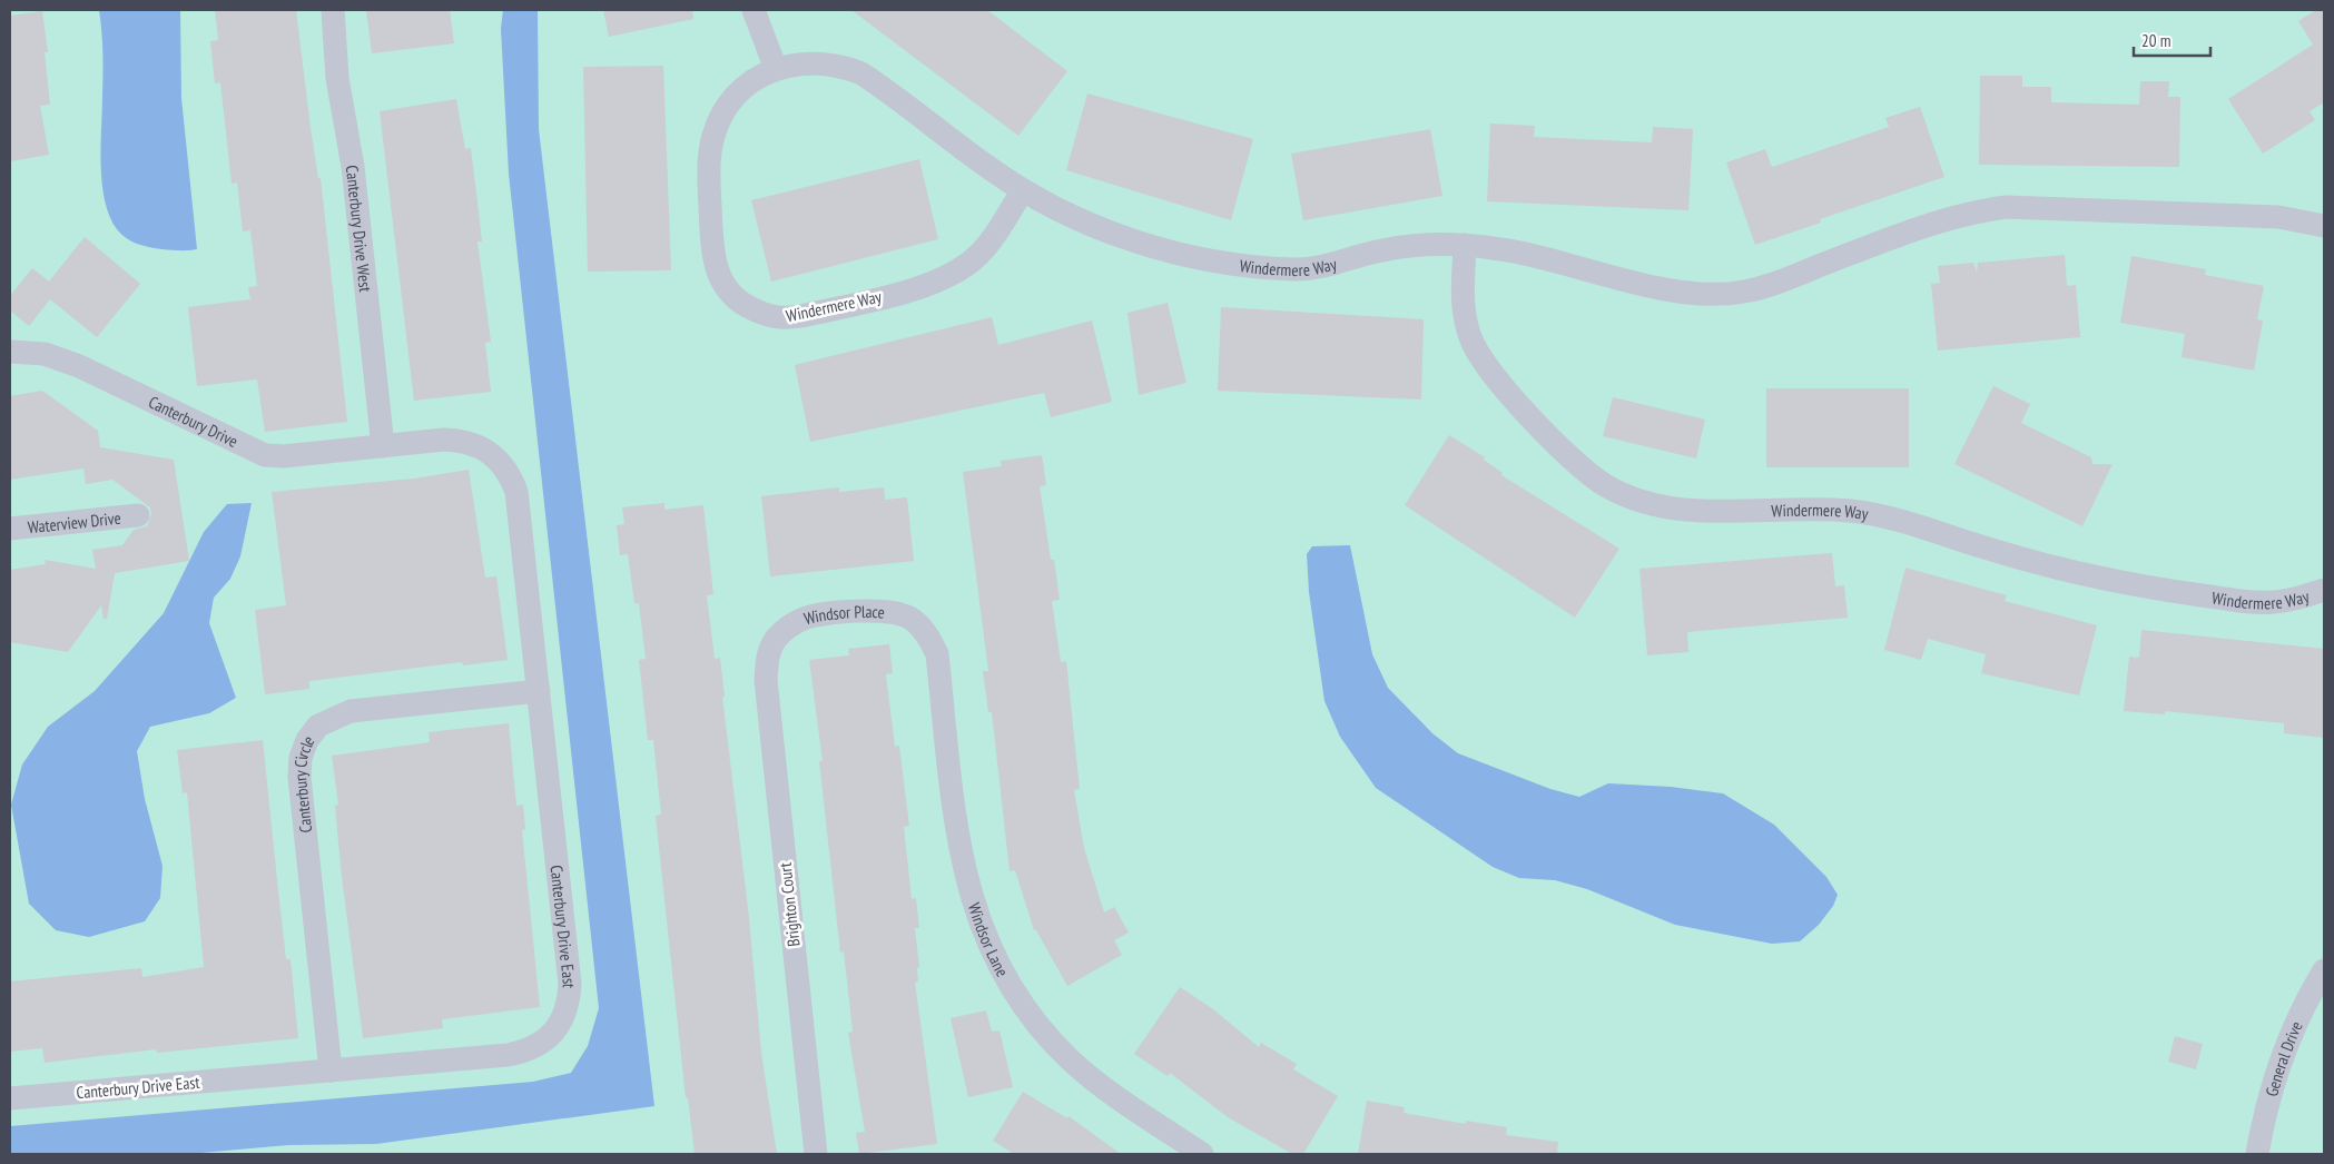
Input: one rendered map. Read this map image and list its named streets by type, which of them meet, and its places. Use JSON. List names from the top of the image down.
{
  "streets": {
    "street": [
      "Canterbury Drive West",
      "Windermere Way",
      "Canterbury Drive",
      "Waterview Drive",
      "Windsor Place",
      "Canterbury Circle",
      "Brighton Court",
      "Canterbury Drive East",
      "Windsor Lane",
      "General Drive"
    ]
  },
  "crossings": [
    ["Canterbury Drive West", "Canterbury Drive"],
    ["Canterbury Drive West", "Canterbury Drive East"],
    ["Canterbury Drive", "Canterbury Drive East"],
    ["Windsor Place", "Brighton Court"],
    ["Windsor Place", "Windsor Lane"],
    ["Canterbury Circle", "Canterbury Drive East"]
  ],
  "scale_bar": "20 m"
}
